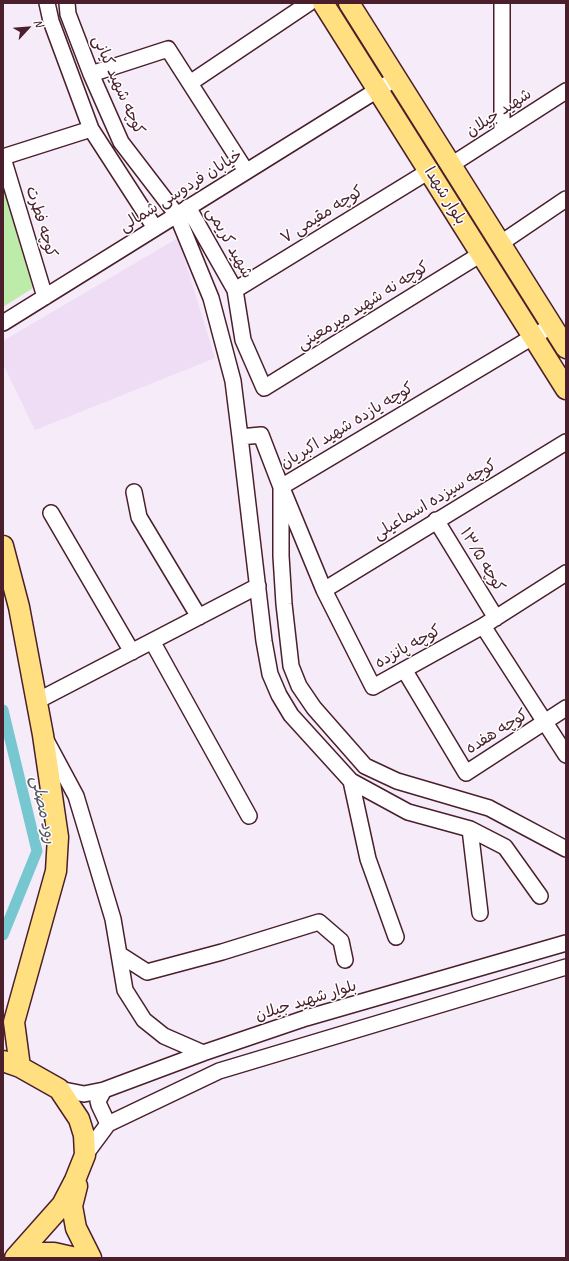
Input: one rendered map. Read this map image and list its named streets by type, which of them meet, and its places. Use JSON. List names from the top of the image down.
{
  "streets": {
    "main road": ["بلوار شهدا"],
    "street": [
      "کوچه شهید کیانی",
      "شهید جیلان",
      "خیابان فردوسی شمالی",
      "کوچه مقیمی ۷",
      "کوچه فطرت",
      "شهید کریمی",
      "کوچه نه شهید میرمعینی",
      "کوچه یازده شهید اکبریان",
      "کوچه سیزده اسماعیلی",
      "کوچه ۱۳/۵",
      "کوچه پانزده",
      "کوچه هفده",
      "بلوار شهید جیلان"
    ]
  },
  "crossings": [
    ["کوچه شهید کیانی", "خیابان فردوسی شمالی"],
    ["کوچه شهید کیانی", "شهید کریمی"],
    ["شهید جیلان", "بلوار شهدا"],
    ["خیابان فردوسی شمالی", "بلوار شهدا"],
    ["خیابان فردوسی شمالی", "کوچه فطرت"],
    ["خیابان فردوسی شمالی", "شهید کریمی"],
    ["بلوار شهدا", "کوچه مقیمی ۷"],
    ["بلوار شهدا", "کوچه نه شهید میرمعینی"],
    ["بلوار شهدا", "کوچه یازده شهید اکبریان"],
    ["کوچه مقیمی ۷", "شهید کریمی"],
    ["شهید کریمی", "کوچه نه شهید میرمعینی"],
    ["کوچه یازده شهید اکبریان", "کوچه پانزده"],
    ["کوچه سیزده اسماعیلی", "کوچه ۱۳/۵"],
    ["کوچه سیزده اسماعیلی", "کوچه پانزده"],
    ["کوچه ۱۳/۵", "کوچه پانزده"],
    ["کوچه پانزده", "کوچه هفده"]
  ],
  "water": ["رود مصلی"],
  "north": "top right"
}
